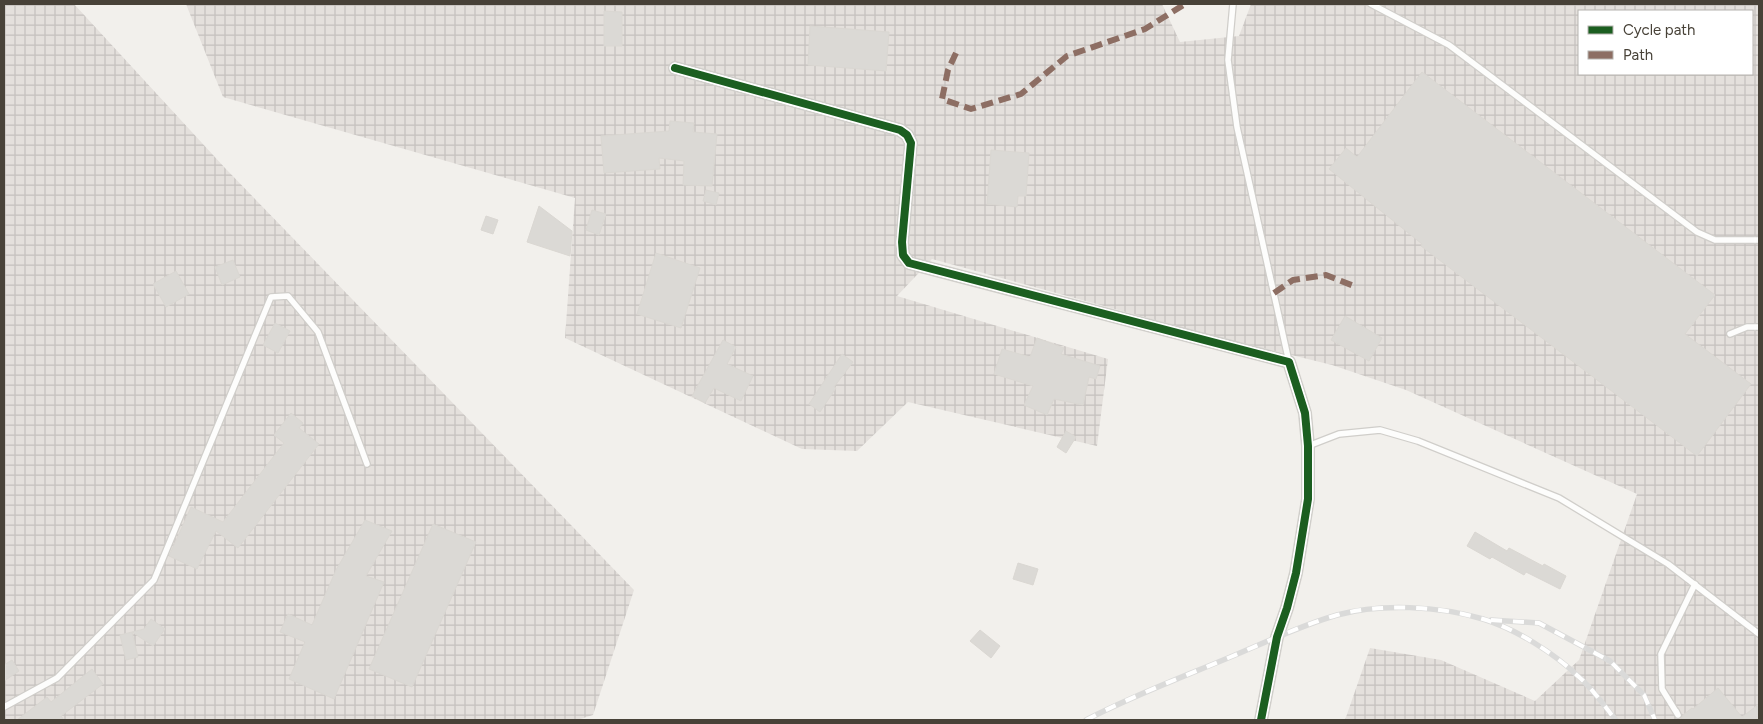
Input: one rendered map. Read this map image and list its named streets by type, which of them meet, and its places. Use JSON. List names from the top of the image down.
{
  "legend": ["Cycle path", "Path"]
}
